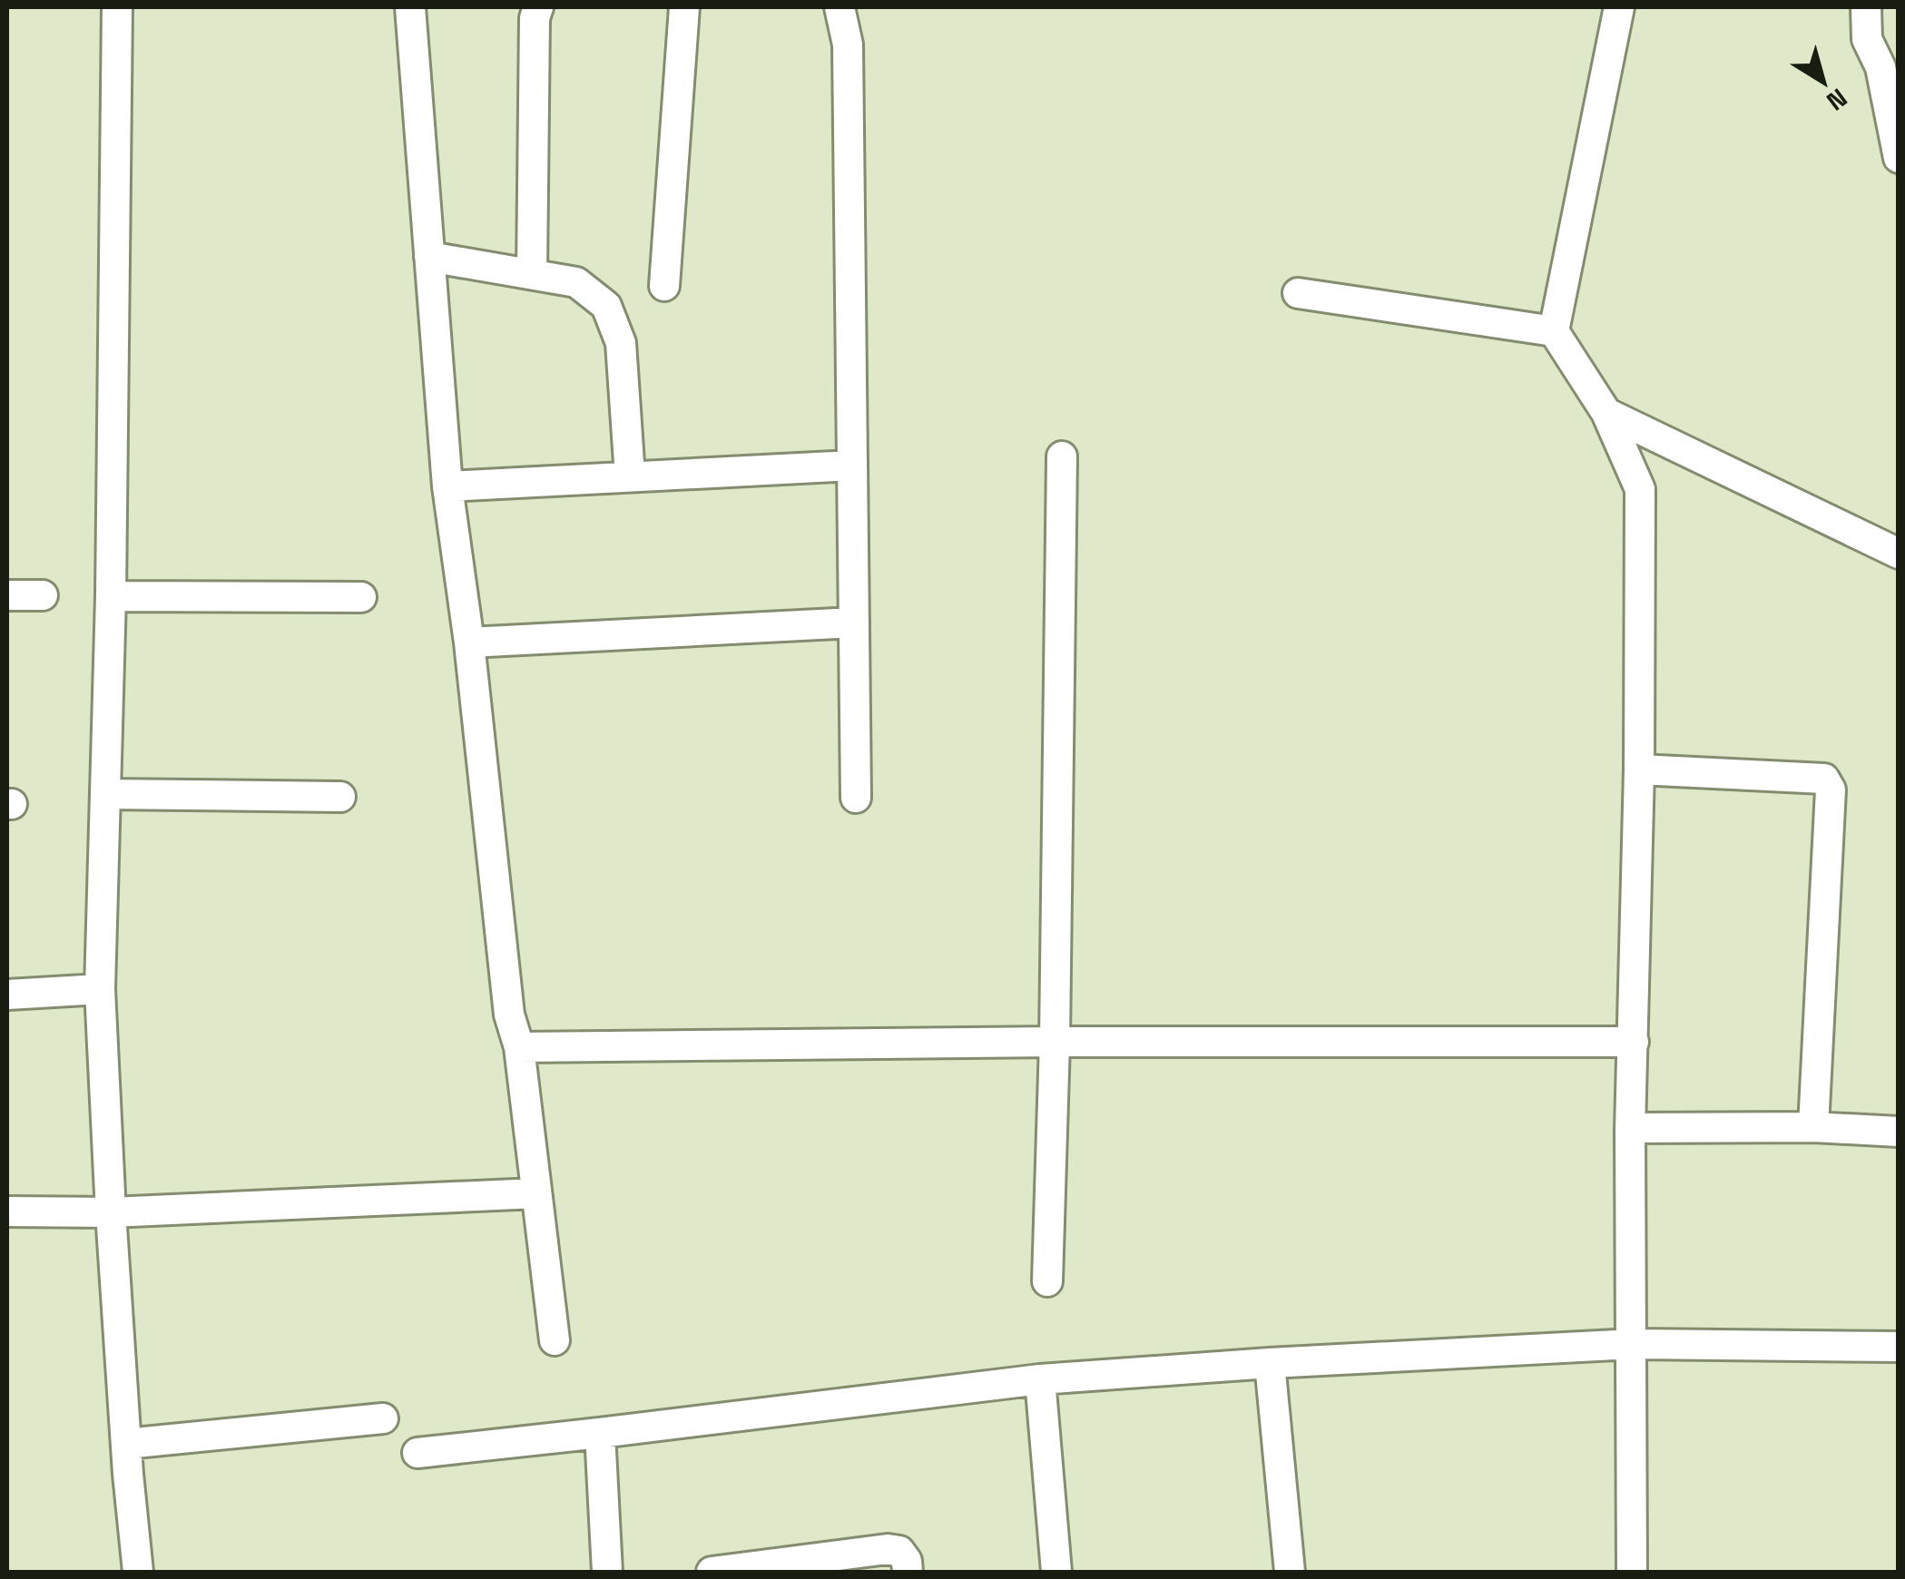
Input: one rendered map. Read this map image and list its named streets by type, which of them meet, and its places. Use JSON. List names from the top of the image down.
{
  "north": "bottom right"
}
